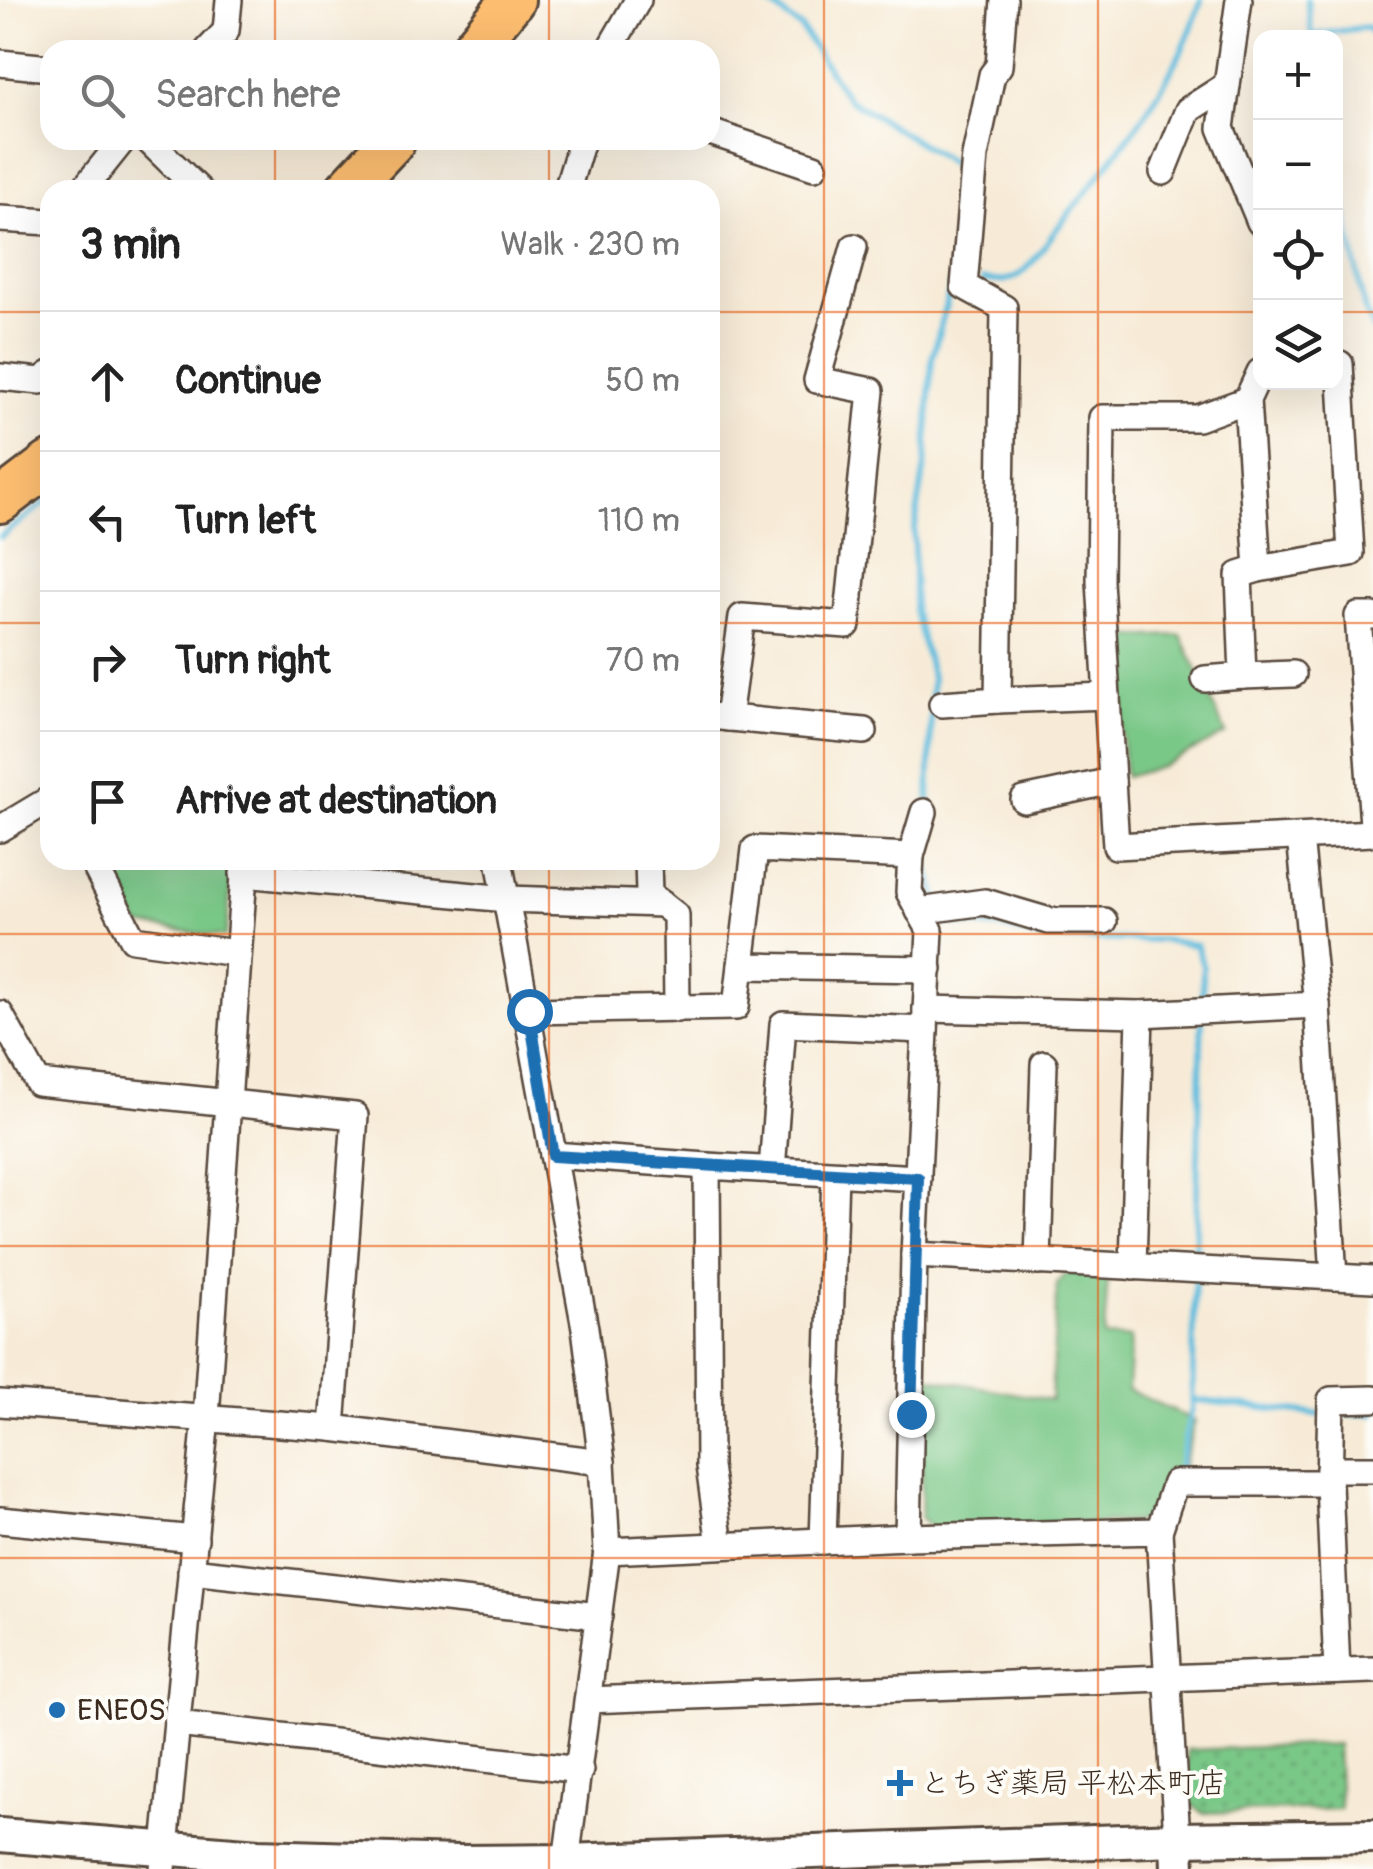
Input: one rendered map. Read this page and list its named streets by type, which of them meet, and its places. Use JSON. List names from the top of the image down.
{
  "places": {
    "other": ["ENEOS"],
    "health": ["とちぎ薬局 平松本町店"]
  },
  "page": {
    "map_buttons": ["+", "−"],
    "search": "Search here",
    "heading": ["3 min", "Walk · 230 m"],
    "list": [
      ["Continue", "50 m"],
      ["Turn left", "110 m"],
      ["Turn right", "70 m"],
      "Arrive at destination"
    ]
  }
}
